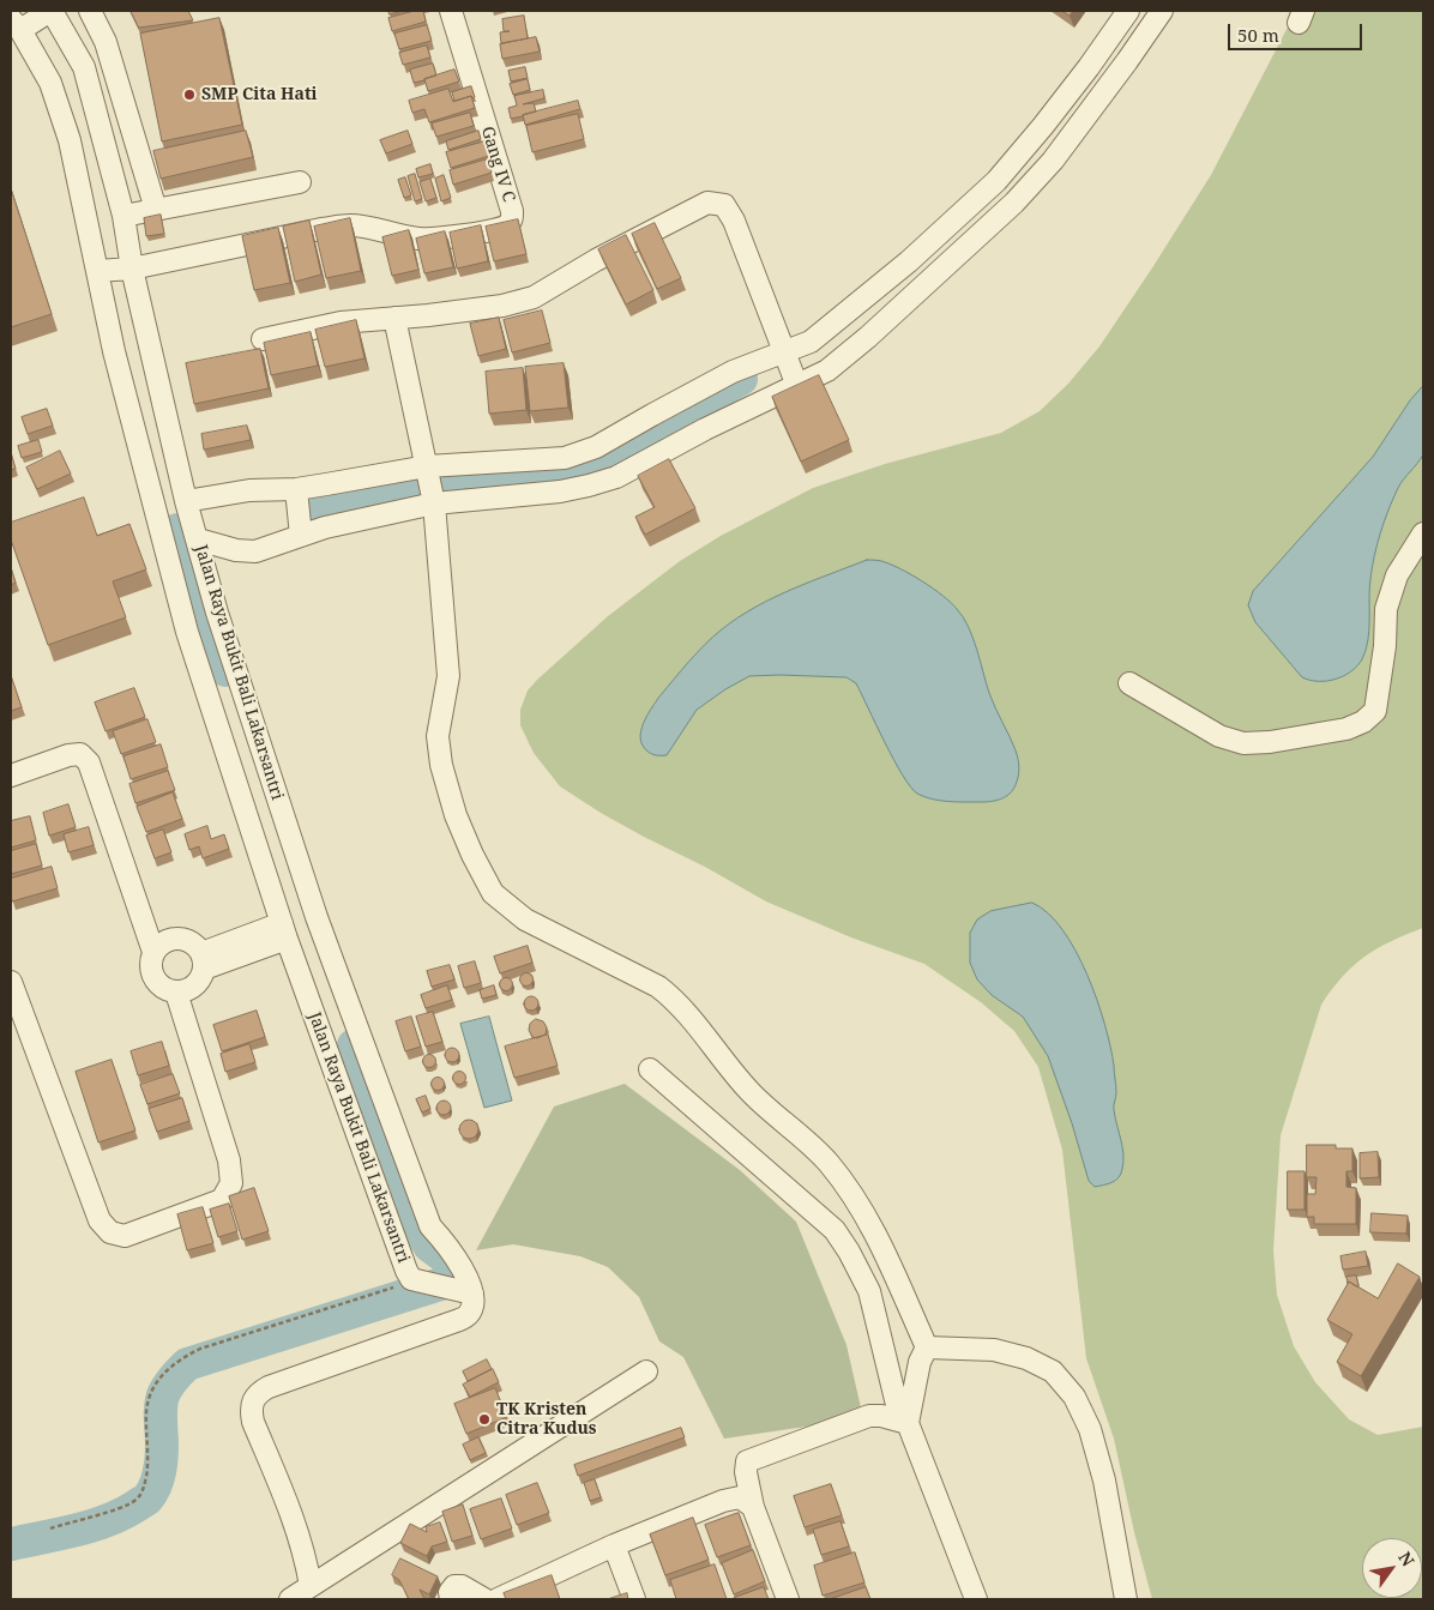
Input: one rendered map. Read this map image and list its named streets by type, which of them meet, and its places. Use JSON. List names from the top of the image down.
{
  "streets": {
    "street": ["Gang IV C", "Jalan Raya Bukit Bali Lakarsantri"]
  },
  "crossings": [
    ["Gang IV C", "Jalan Raya Bukit Bali Lakarsantri"]
  ],
  "places": ["SMP Cita Hati", "TK Kristen Citra Kudus"],
  "scale_bar": "50 m",
  "north": "top right"
}
